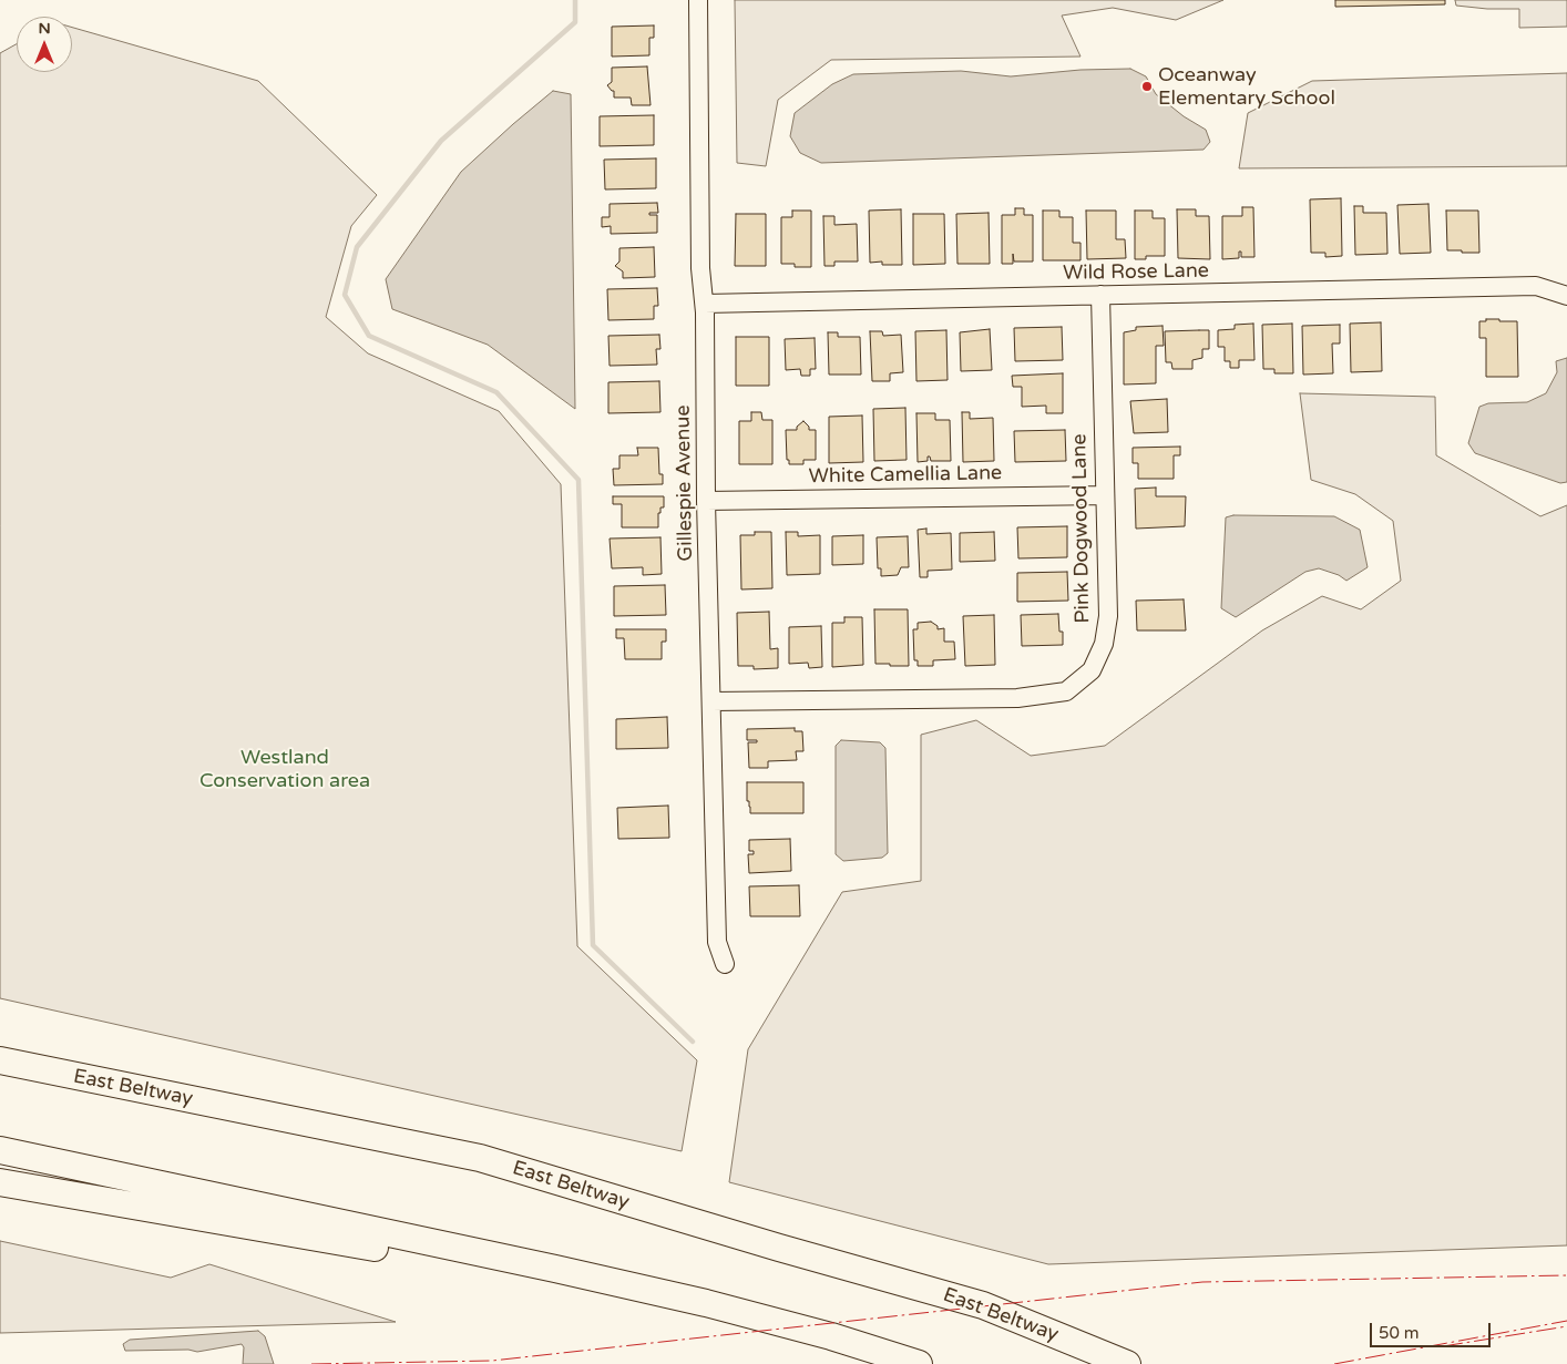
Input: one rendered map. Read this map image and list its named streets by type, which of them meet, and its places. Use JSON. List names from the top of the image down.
{
  "streets": {
    "highway": ["East Beltway"],
    "street": [
      "Wild Rose Lane",
      "White Camellia Lane",
      "Gillespie Avenue",
      "Pink Dogwood Lane"
    ]
  },
  "crossings": [
    ["Wild Rose Lane", "Gillespie Avenue"],
    ["Wild Rose Lane", "Pink Dogwood Lane"],
    ["White Camellia Lane", "Gillespie Avenue"],
    ["White Camellia Lane", "Pink Dogwood Lane"],
    ["Gillespie Avenue", "Pink Dogwood Lane"]
  ],
  "parks": ["Westland Conservation area"],
  "places": ["Oceanway Elementary School"],
  "scale_bar": "50 m",
  "north": "top"
}
